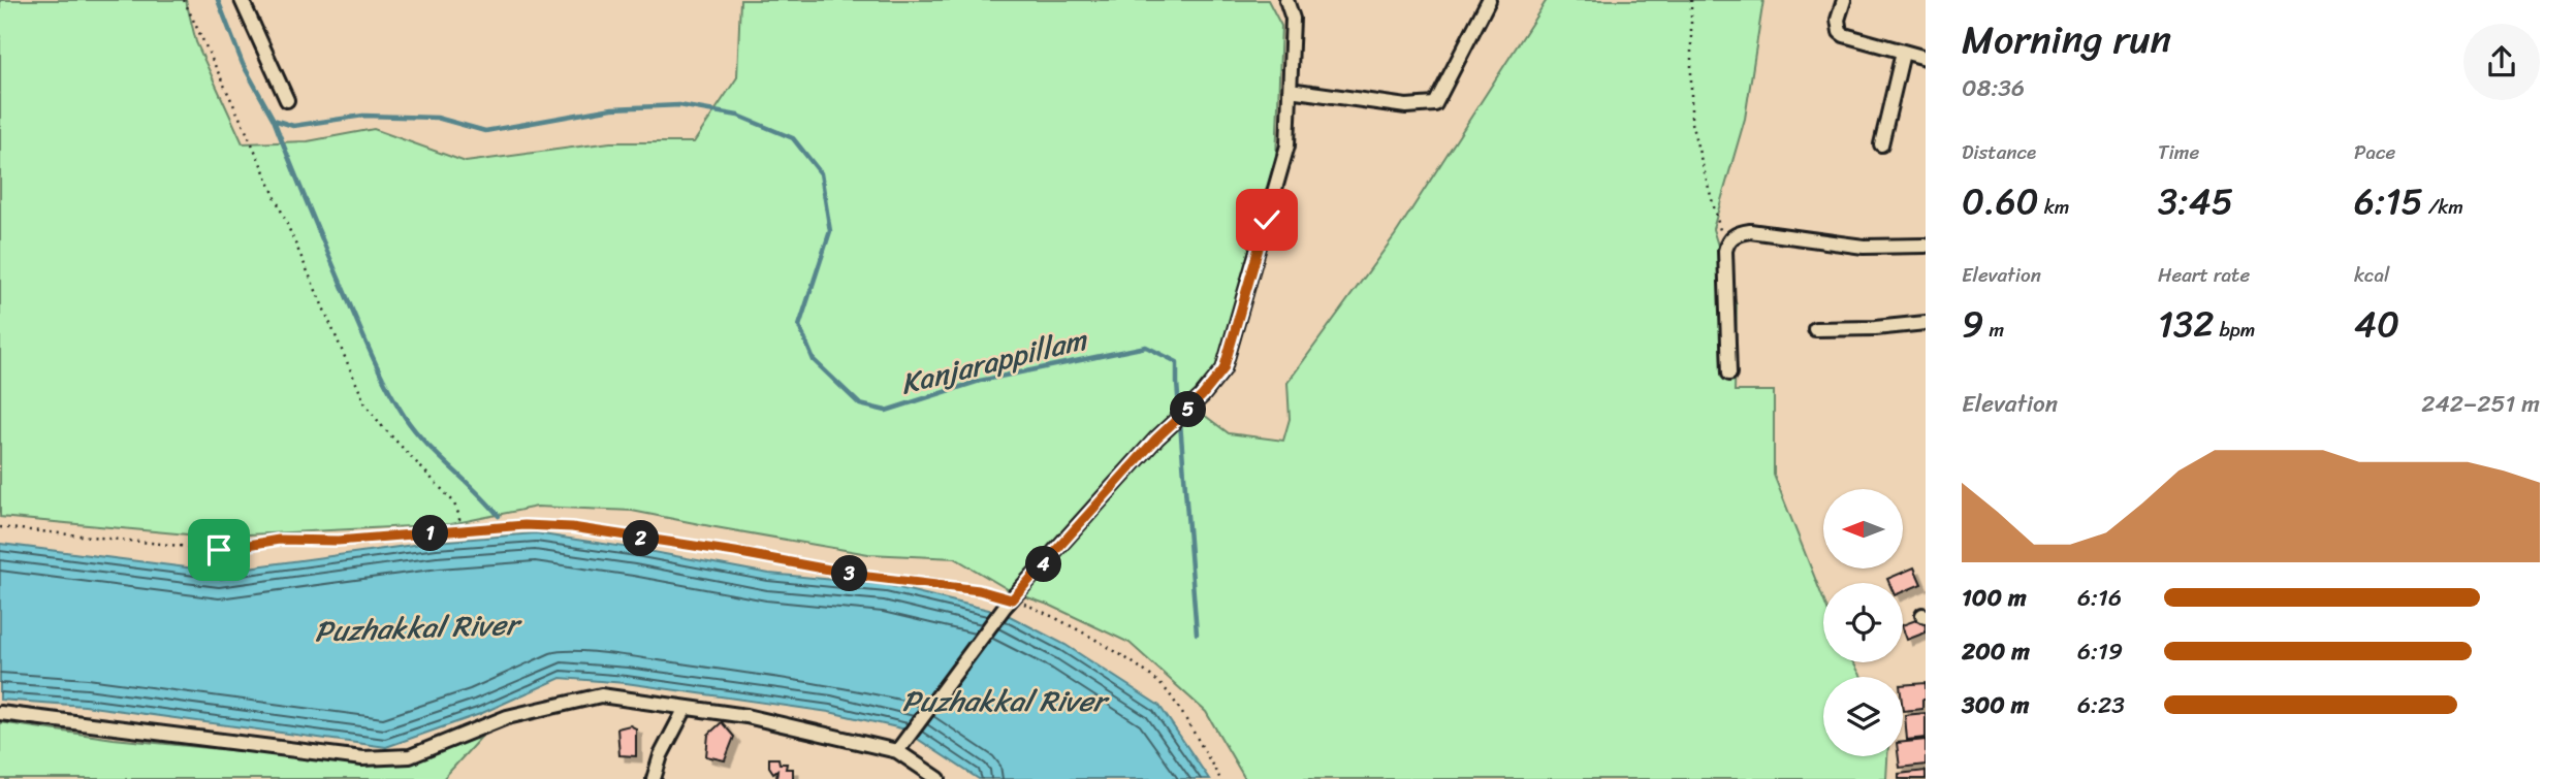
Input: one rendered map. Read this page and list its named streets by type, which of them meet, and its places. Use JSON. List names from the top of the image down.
{
  "water": ["Kanjarappillam", "Puzhakkal River"],
  "north": "left",
  "page": {
    "heading": ["Morning run", "08:36"],
    "stats": [
      ["Distance", "0.60 km"],
      ["Time", "3:45"],
      ["Pace", "6:15 /km"],
      ["Elevation", "9 m"],
      ["Heart rate", "132 bpm"],
      ["kcal", "40"]
    ],
    "chart": ["Elevation", "242–251 m"],
    "pins": [
      "5",
      "1",
      "2",
      "4",
      "3"
    ],
    "list": [
      {
        "name": "100 m",
        "note": "6:16"
      },
      {
        "name": "200 m",
        "note": "6:19"
      },
      {
        "name": "300 m",
        "note": "6:23"
      }
    ]
  }
}
